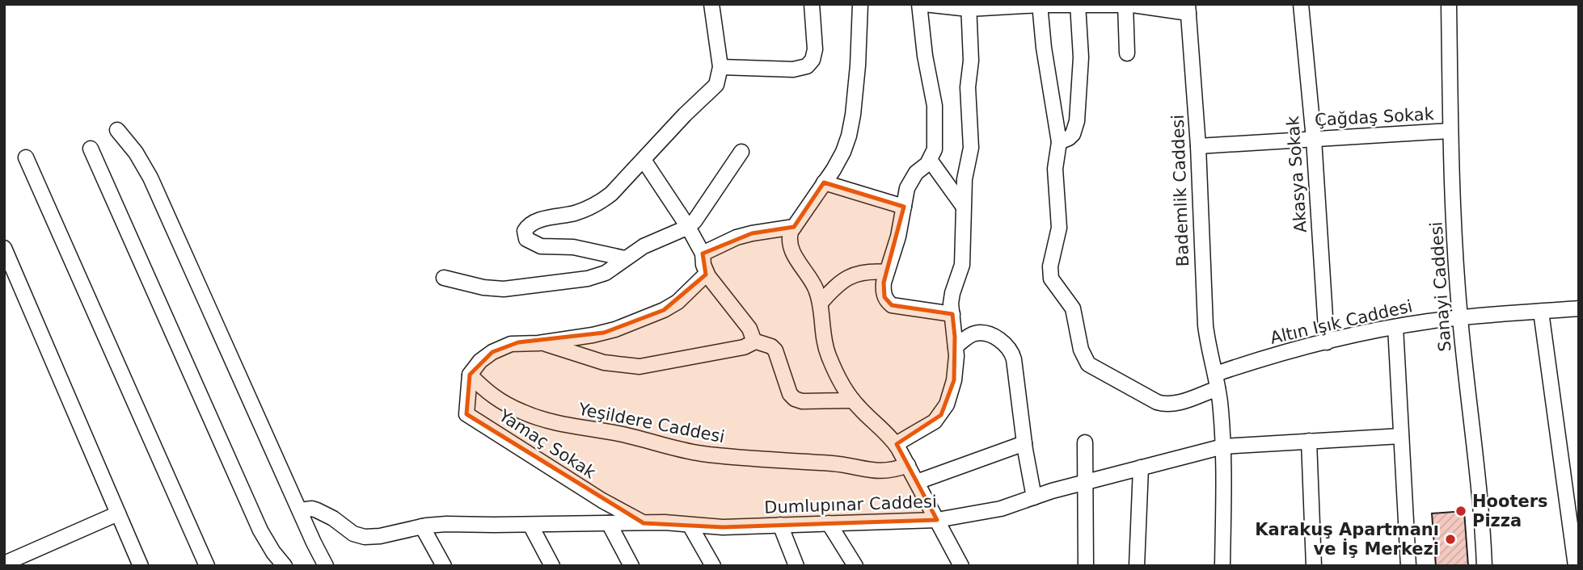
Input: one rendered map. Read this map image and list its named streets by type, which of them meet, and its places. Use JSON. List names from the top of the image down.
{
  "streets": {
    "street": [
      "Çağdaş Sokak",
      "Akasya Sokak",
      "Bademlik Caddesi",
      "Sanayi Caddesi",
      "Altın Işık Caddesi",
      "Yeşildere Caddesi",
      "Yamaç Sokak",
      "Dumlupınar Caddesi"
    ]
  },
  "crossings": [
    ["Çağdaş Sokak", "Akasya Sokak"],
    ["Çağdaş Sokak", "Bademlik Caddesi"],
    ["Çağdaş Sokak", "Sanayi Caddesi"],
    ["Akasya Sokak", "Altın Işık Caddesi"],
    ["Bademlik Caddesi", "Altın Işık Caddesi"],
    ["Bademlik Caddesi", "Dumlupınar Caddesi"],
    ["Sanayi Caddesi", "Altın Işık Caddesi"],
    ["Yeşildere Caddesi", "Yamaç Sokak"],
    ["Yamaç Sokak", "Dumlupınar Caddesi"]
  ],
  "places": ["Hooters Pizza", "Karakuş Apartmanı ve İş Merkezi"]
}
